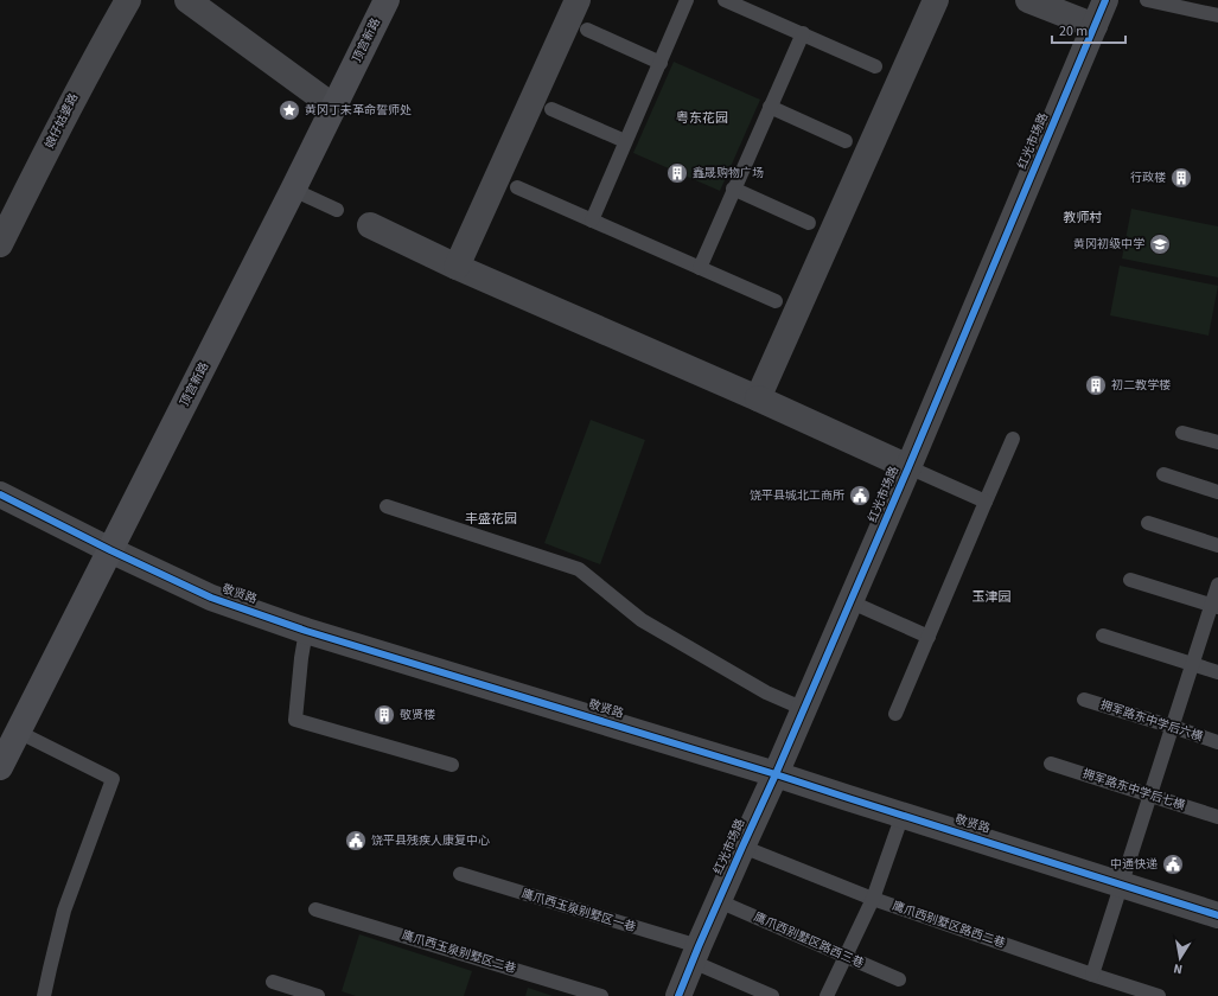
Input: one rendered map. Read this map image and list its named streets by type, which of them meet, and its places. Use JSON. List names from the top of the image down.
{
  "streets": {
    "main road": ["顶宫新路"],
    "street": ["娘仔姑婆路", "红光市场路", "敬贤路"],
    "lane": [
      "拥军路东中学后六横",
      "拥军路东中学后七横",
      "鹰爪西玉泉别墅区一巷",
      "鹰爪西别墅区路西二巷",
      "鹰爪西别墅区路西三巷",
      "鹰爪西玉泉别墅区二巷"
    ]
  },
  "crossings": [
    ["顶宫新路", "敬贤路"],
    ["红光市场路", "敬贤路"],
    ["红光市场路", "鹰爪西玉泉别墅区一巷"],
    ["红光市场路", "鹰爪西别墅区路西二巷"],
    ["红光市场路", "鹰爪西别墅区路西三巷"]
  ],
  "districts": [
    "粤东花园",
    "教师村",
    "丰盛花园",
    "玉津园"
  ],
  "places": {
    "place": ["黄冈丁未革命誓师处"],
    "building": [
      "鑫晟购物广场",
      "行政楼",
      "初二教学楼",
      "敬贤楼"
    ],
    "school or university": ["黄冈初级中学"],
    "public building": ["饶平县城北工商所", "饶平县残疾人康复中心", "中通快递"]
  },
  "scale_bar": "20 m",
  "north": "bottom"
}
